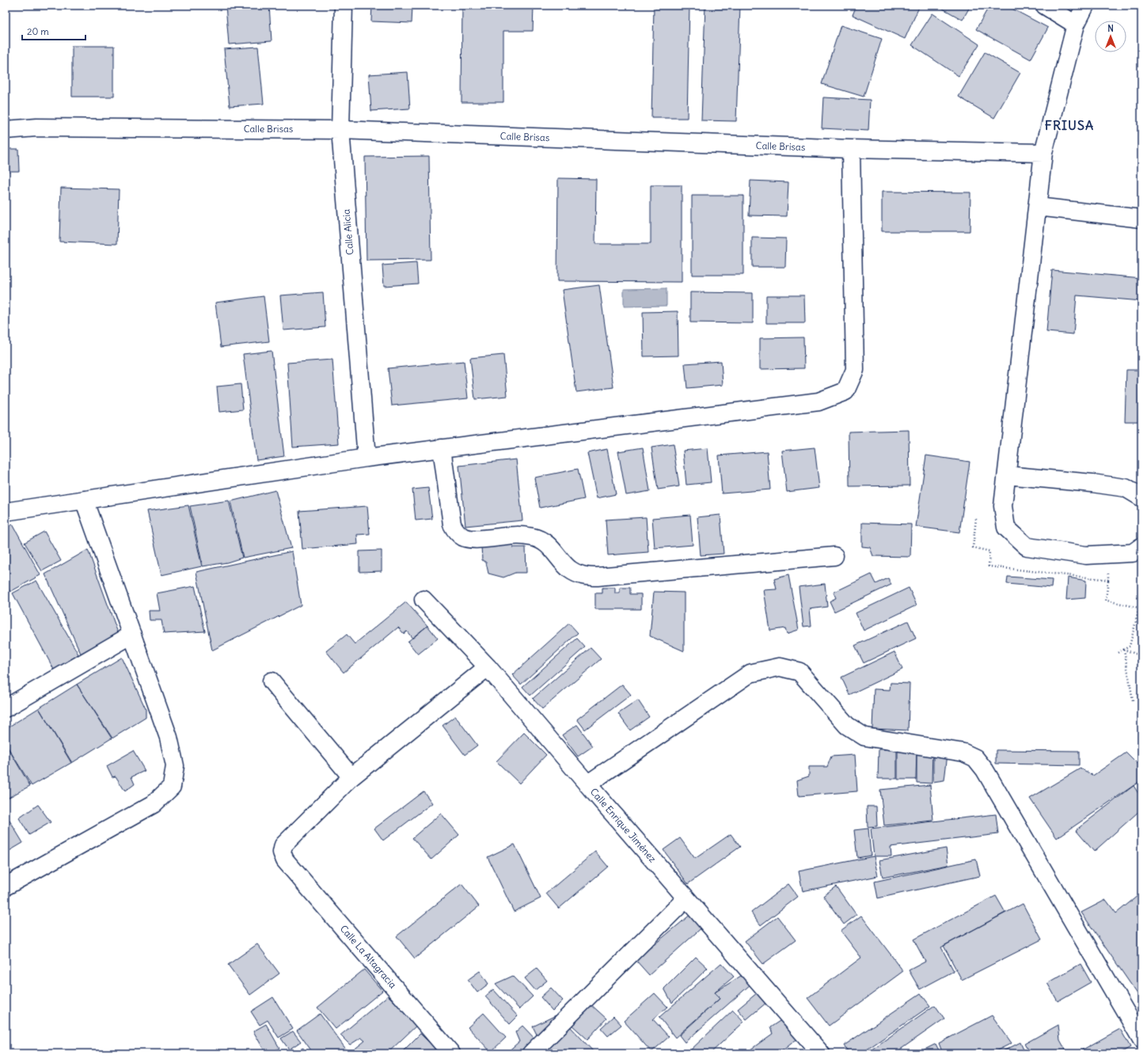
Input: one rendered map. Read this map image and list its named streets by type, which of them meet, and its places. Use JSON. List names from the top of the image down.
{
  "streets": {
    "street": [
      "Calle Brisas",
      "Calle Alicia",
      "Calle Enrique Jiménez",
      "Calle La Altagracia"
    ]
  },
  "crossings": [
    ["Calle Brisas", "Calle Alicia"]
  ],
  "districts": ["FRIUSA"],
  "scale_bar": "20 m",
  "north": "top"
}
